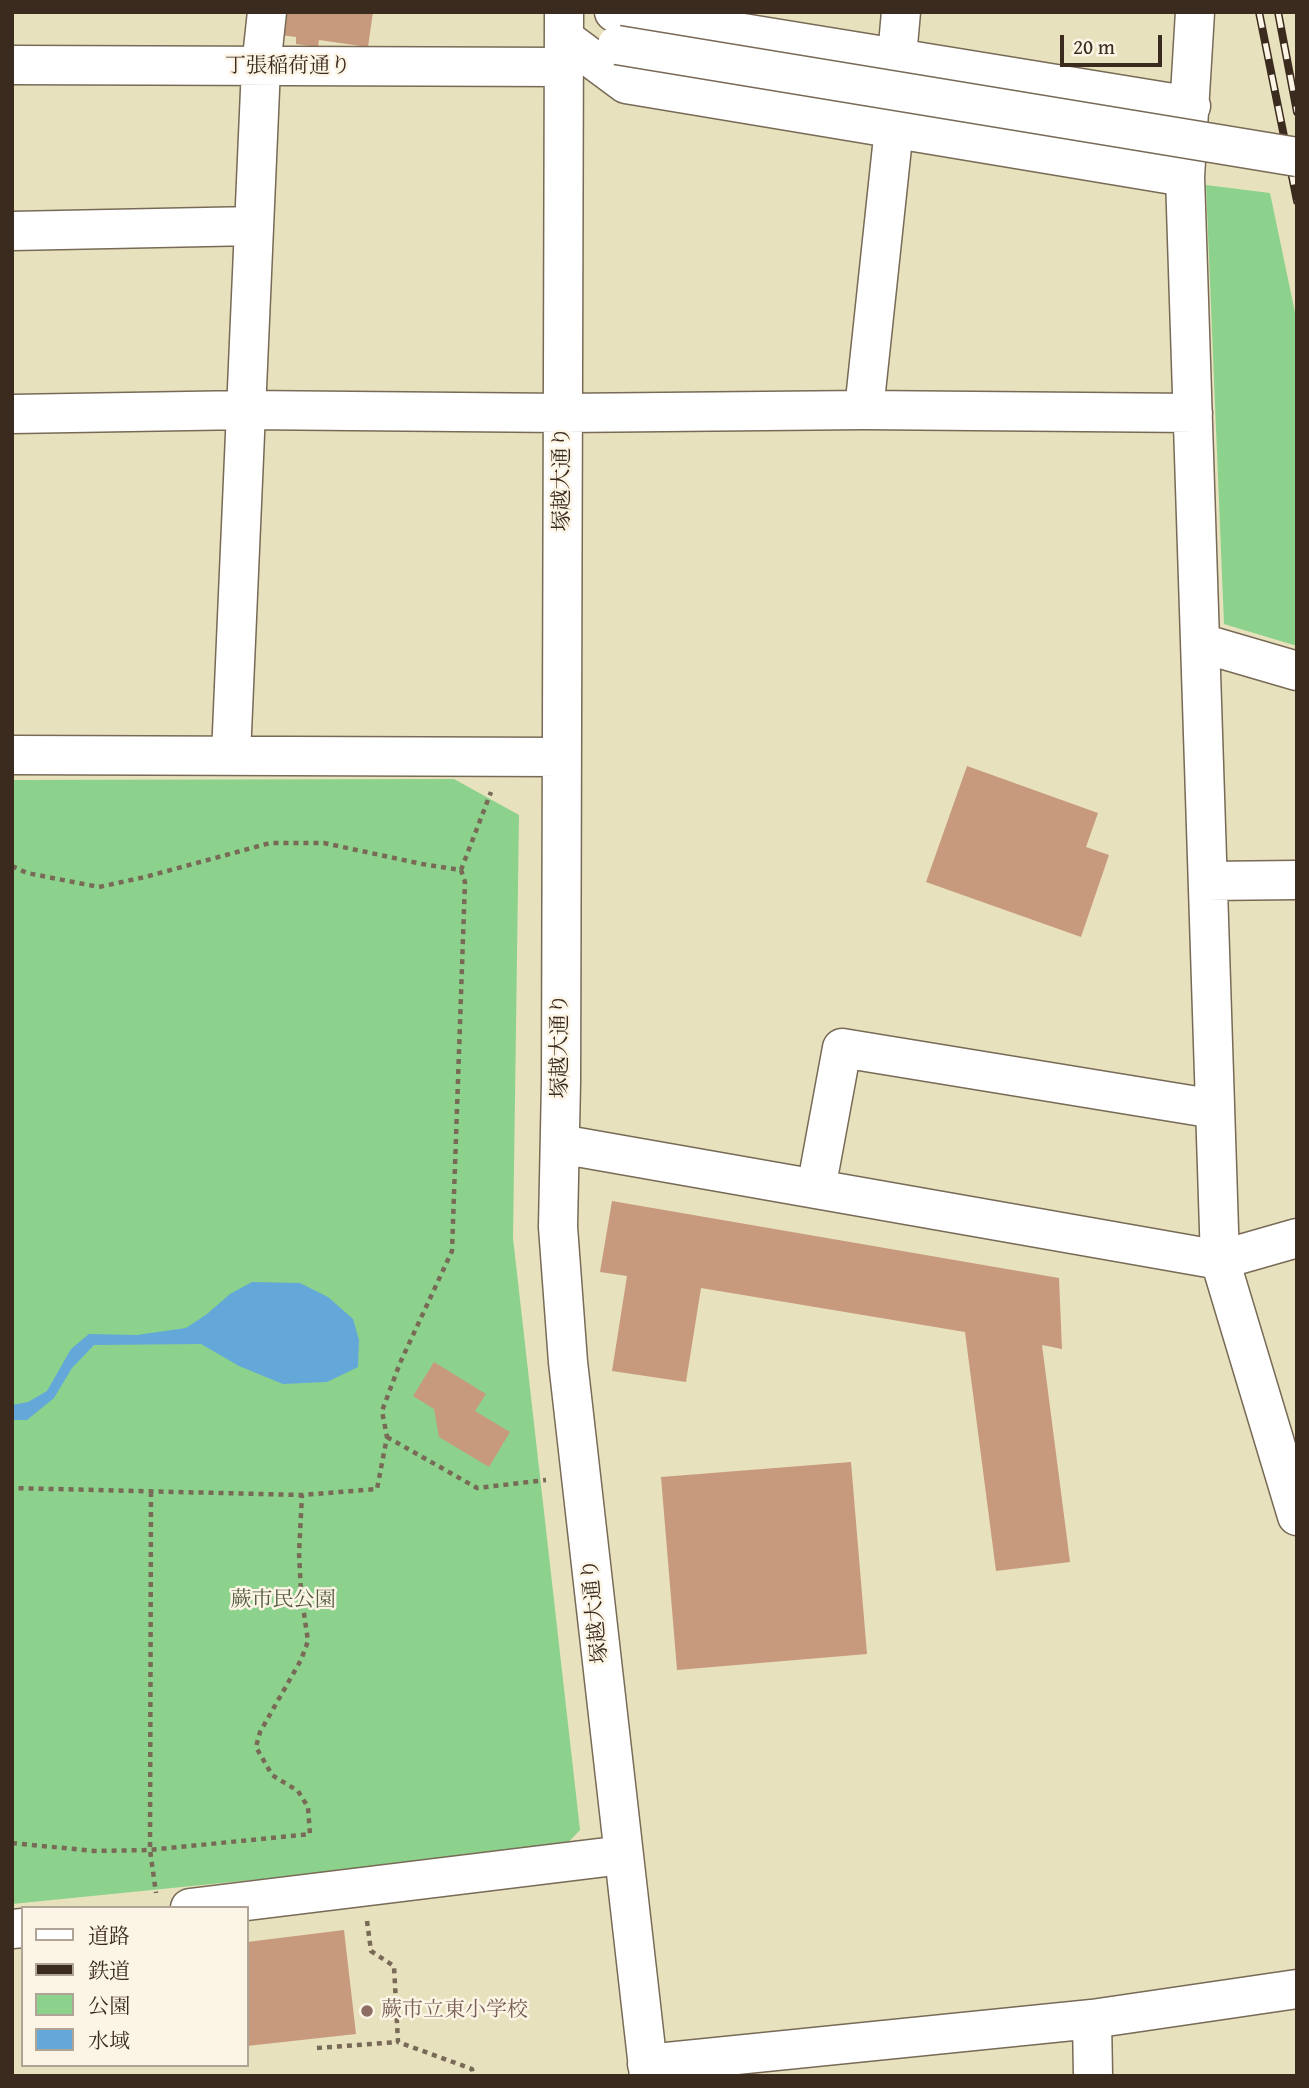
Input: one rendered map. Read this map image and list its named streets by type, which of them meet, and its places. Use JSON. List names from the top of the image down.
{
  "streets": {
    "street": ["丁張稲荷通り", "塚越大通り"]
  },
  "crossings": [
    ["丁張稲荷通り", "塚越大通り"]
  ],
  "parks": ["蕨市民公園"],
  "places": ["蕨市立東小学校"],
  "legend": [
    "道路",
    "鉄道",
    "公園",
    "水域"
  ],
  "scale_bar": "20 m"
}
